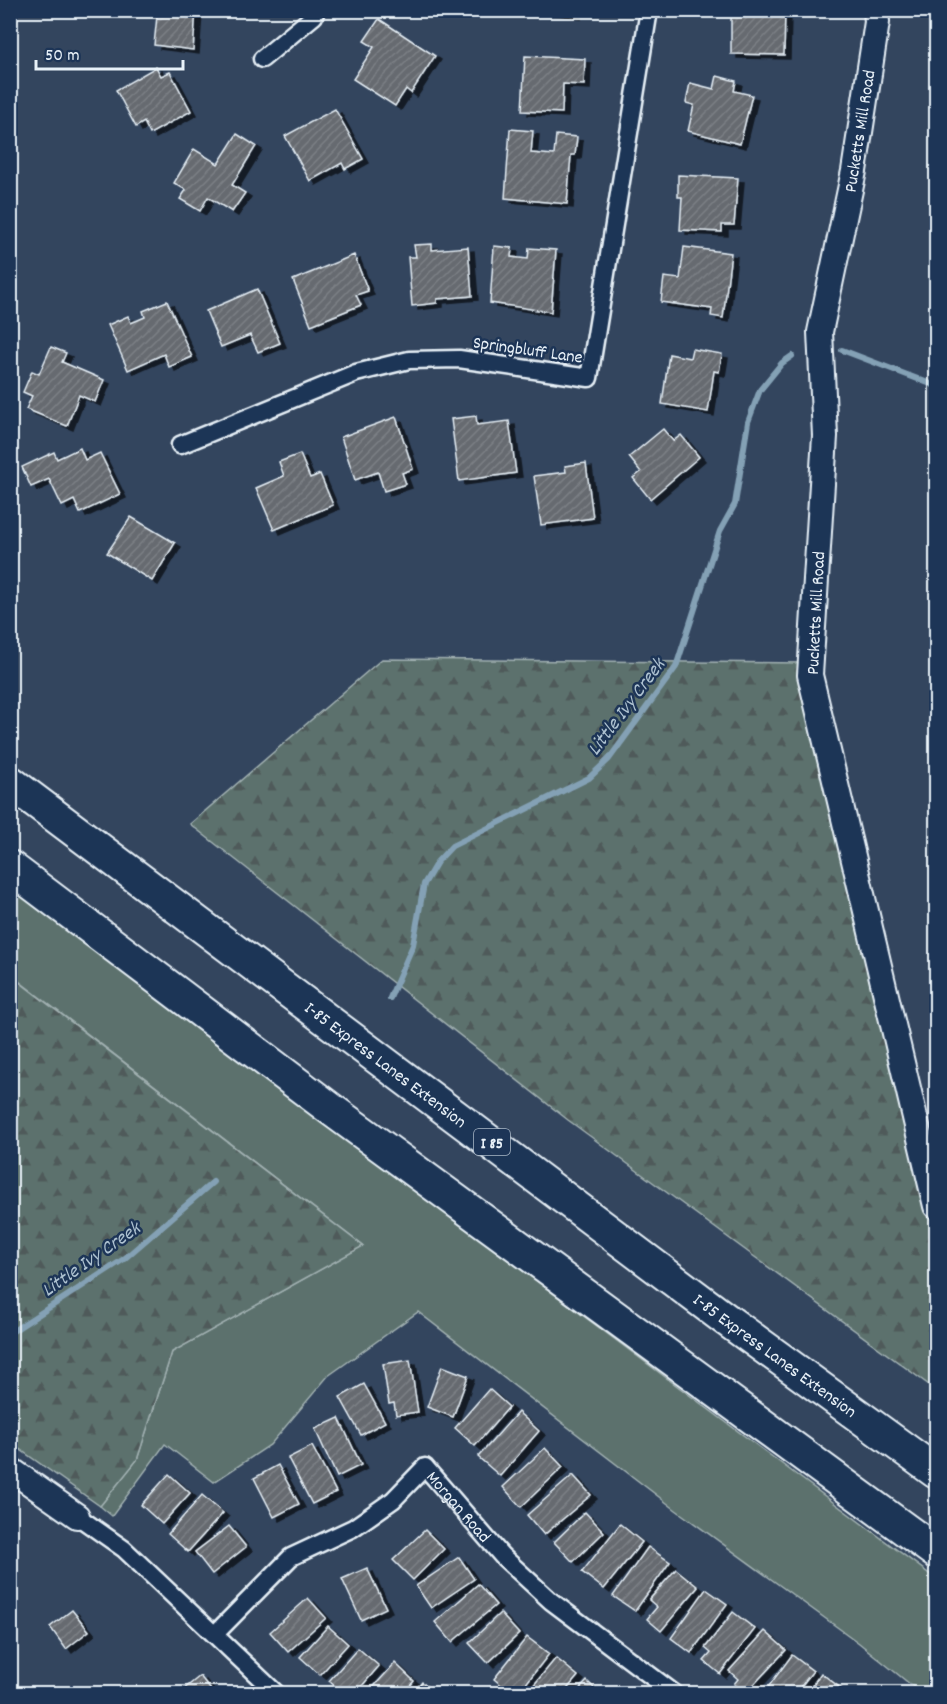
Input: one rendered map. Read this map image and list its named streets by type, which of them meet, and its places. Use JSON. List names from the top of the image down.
{
  "streets": {
    "highway": ["I-85 Express Lanes Extension", "I 85"],
    "street": ["Pucketts Mill Road", "Springbluff Lane", "Morgan Road"]
  },
  "water": ["Little Ivy Creek"],
  "scale_bar": "50 m"
}
